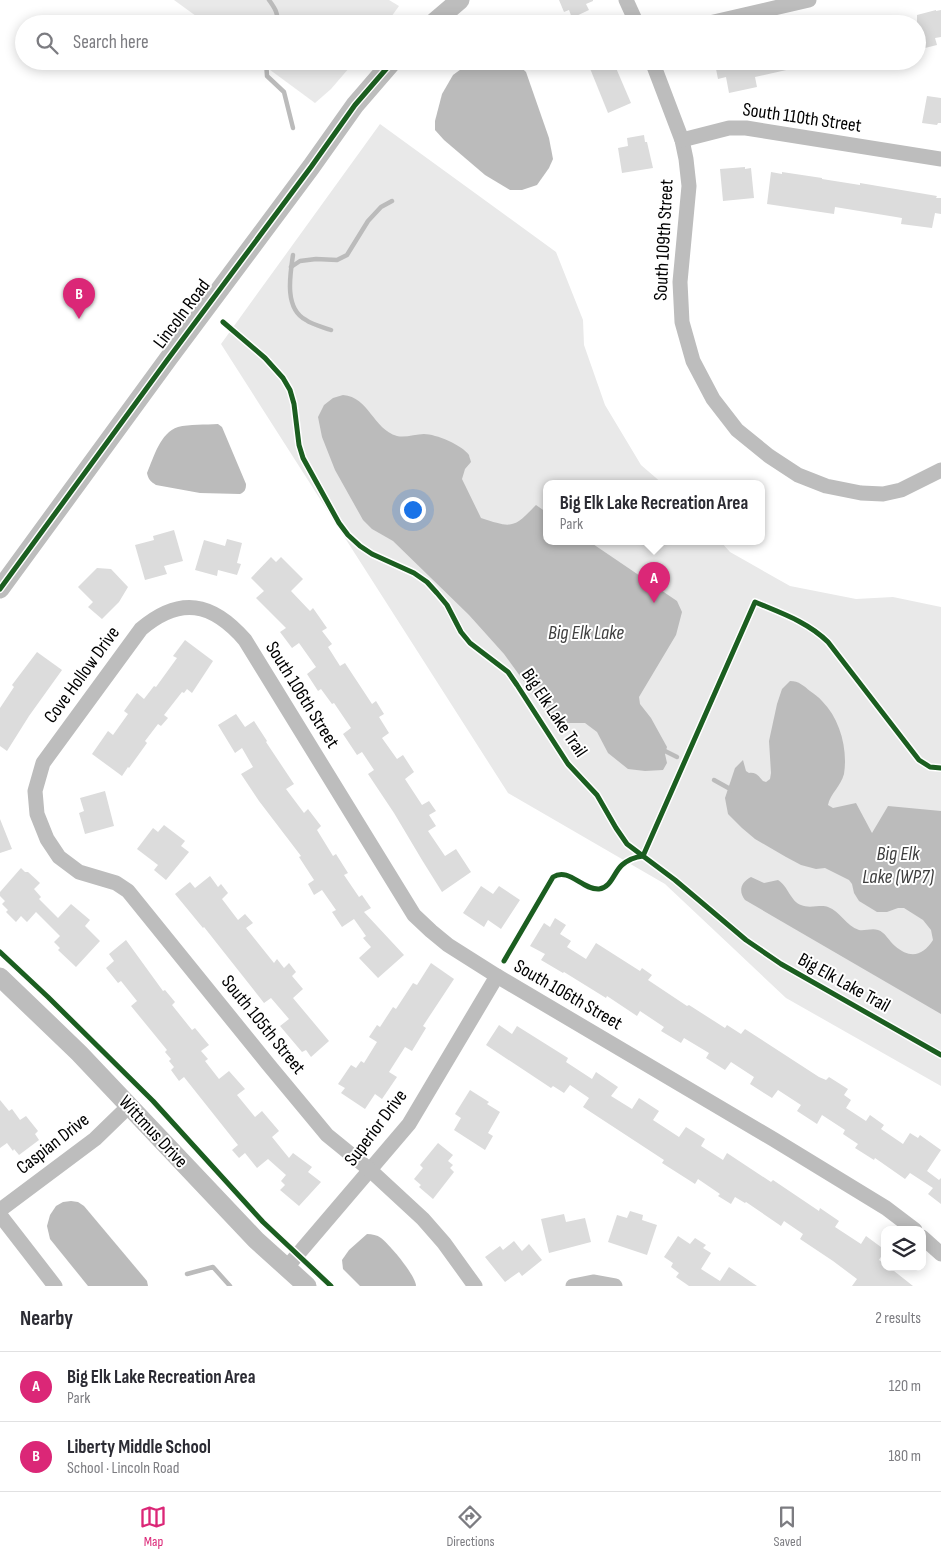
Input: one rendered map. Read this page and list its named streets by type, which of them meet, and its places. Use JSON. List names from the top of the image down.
{
  "streets": {
    "street": [
      "South 110th Street",
      "South 109th Street",
      "Lincoln Road",
      "Cove Hollow Drive",
      "South 106th Street",
      "South 105th Street",
      "Superior Drive",
      "Wittmus Drive",
      "Caspian Drive"
    ],
    "cycle path": ["Big Elk Lake Trail"]
  },
  "crossings": [
    ["South 110th Street", "South 109th Street"],
    ["Cove Hollow Drive", "South 106th Street"],
    ["Cove Hollow Drive", "South 105th Street"],
    ["South 106th Street", "Superior Drive"],
    ["South 105th Street", "Superior Drive"],
    ["Superior Drive", "Wittmus Drive"],
    ["Wittmus Drive", "Caspian Drive"]
  ],
  "water": ["Big Elk Lake", "Big Elk Lake (WP7)"],
  "page": {
    "search": "Search here",
    "pins": ["B", "A"],
    "popup": ["Big Elk Lake Recreation Area", "Park"],
    "heading": ["Nearby", "2 results"],
    "list": [
      {
        "mark": "A",
        "name": "Big Elk Lake Recreation Area",
        "note": "Park",
        "value": "120 m"
      },
      {
        "mark": "B",
        "name": "Liberty Middle School",
        "note": "School · Lincoln Road",
        "value": "180 m"
      }
    ],
    "nav": ["Map", "Directions", "Saved"]
  }
}
